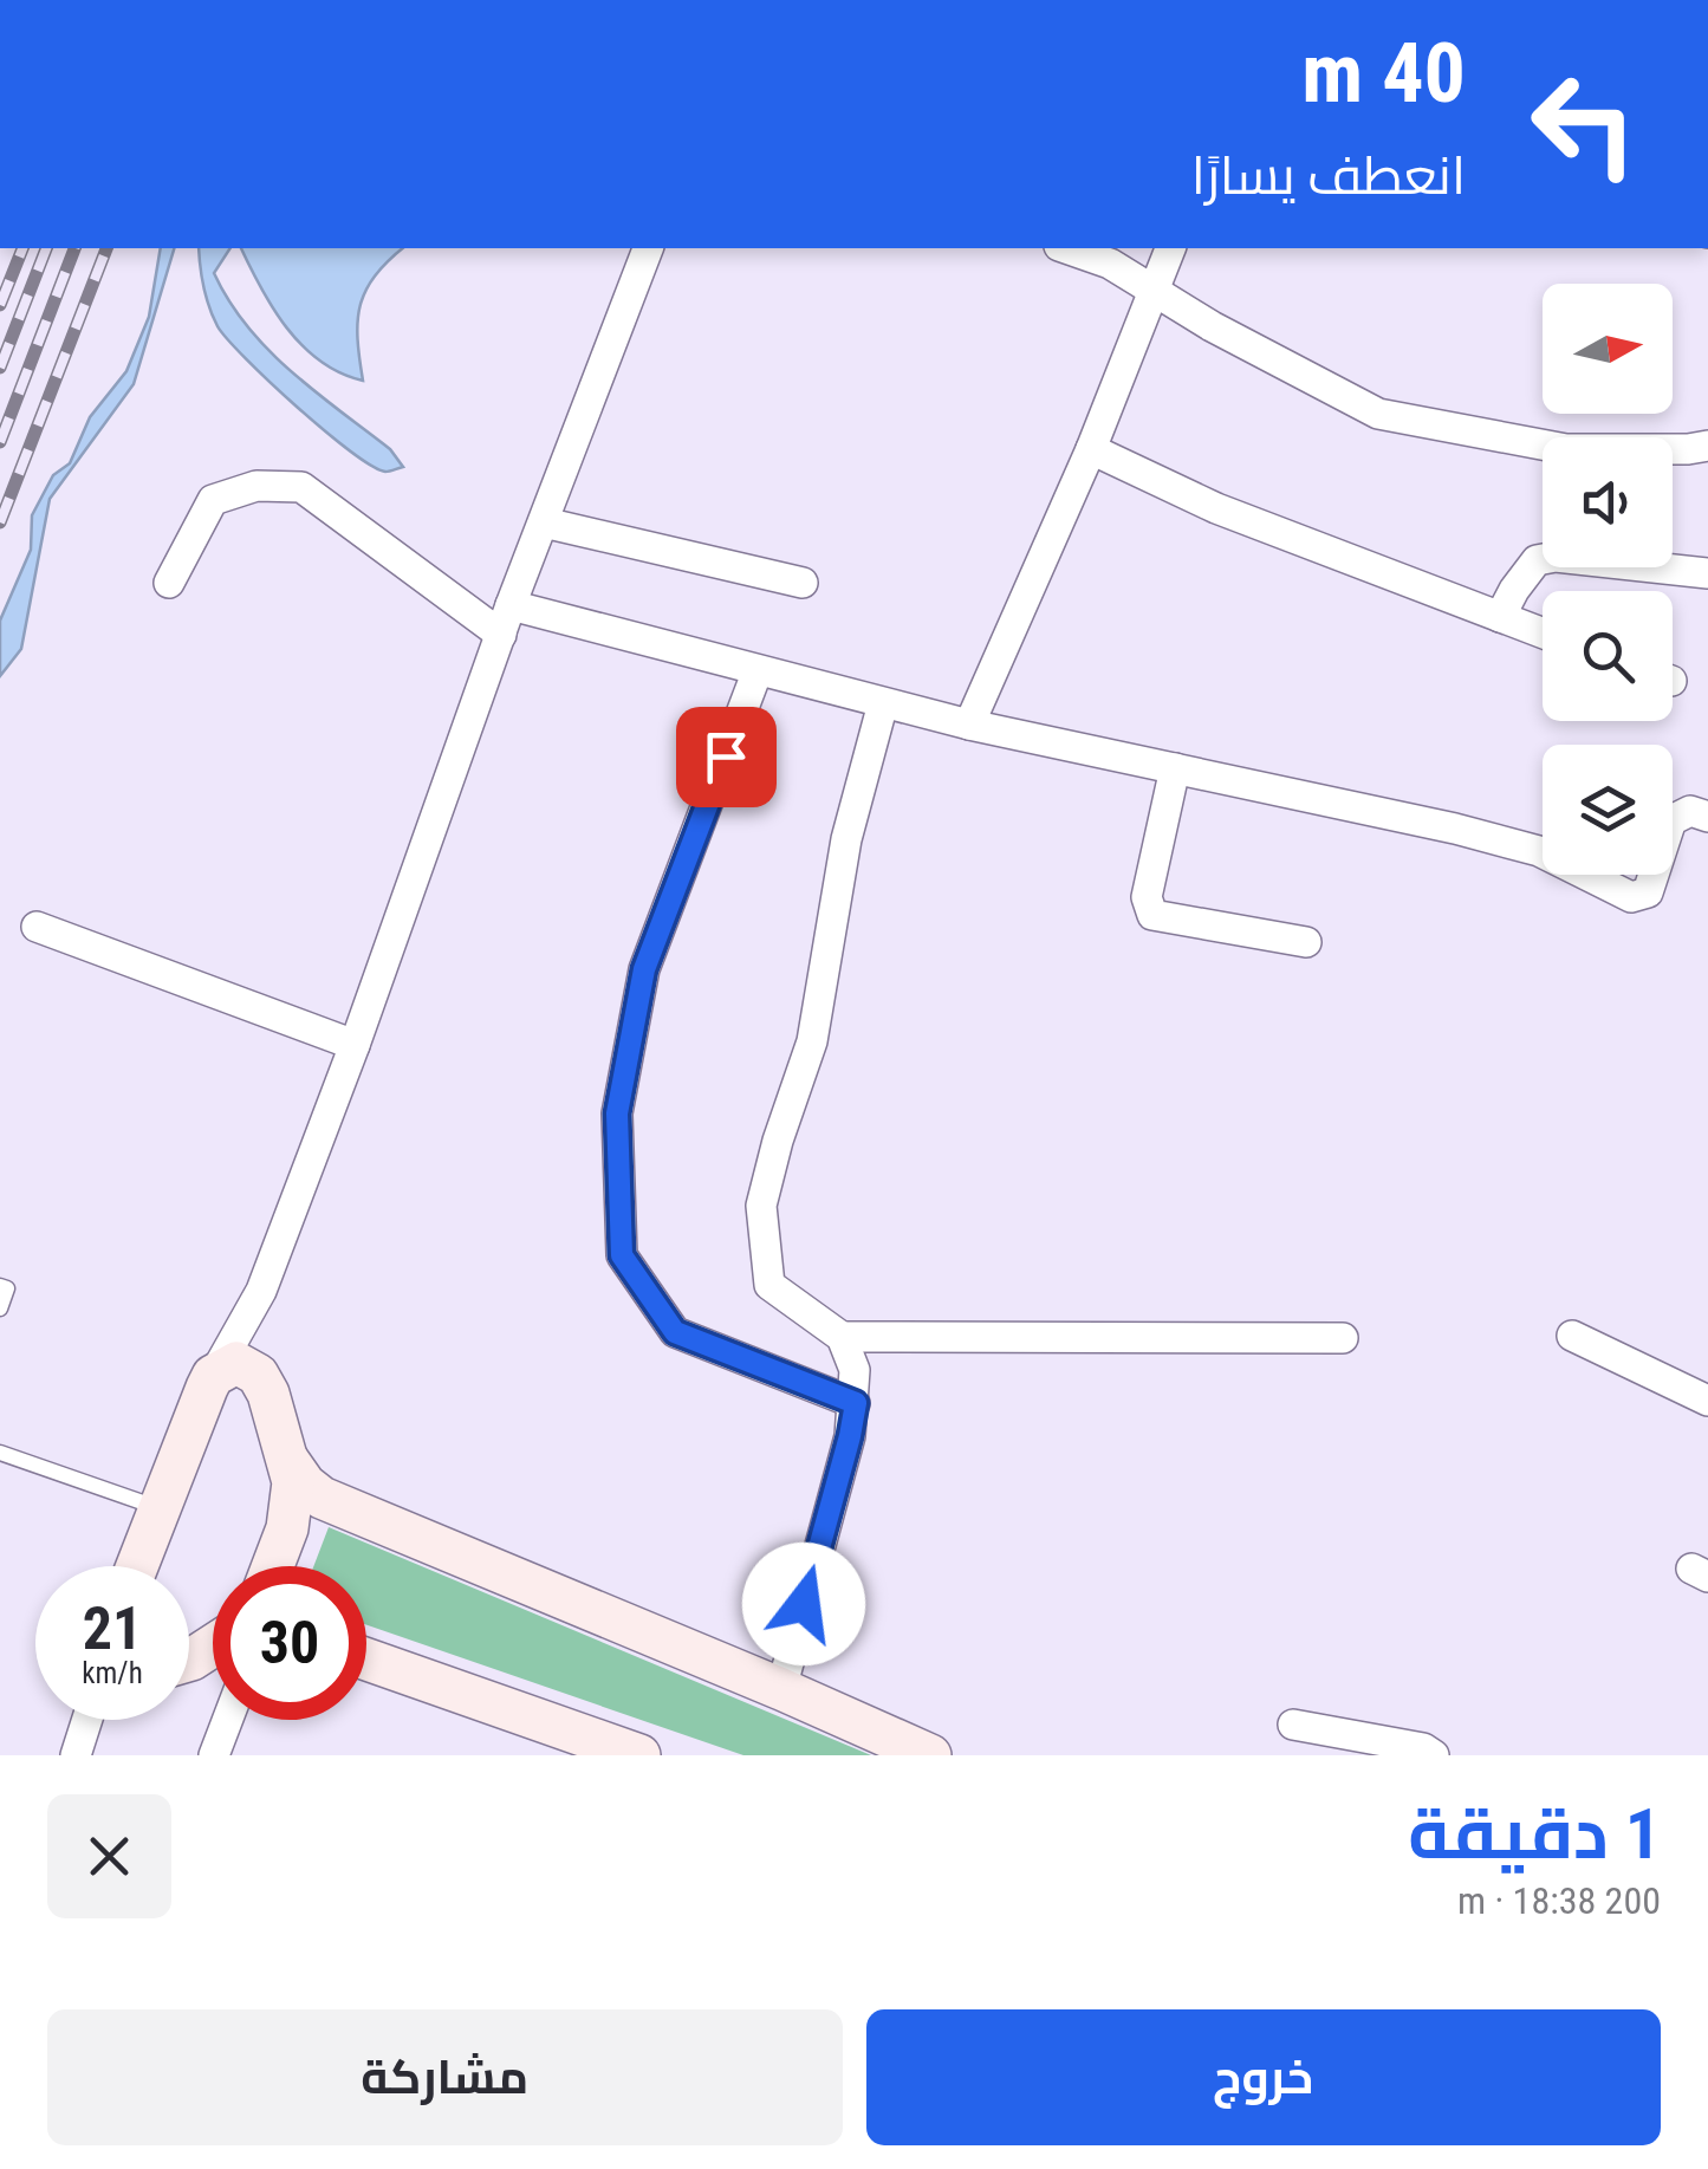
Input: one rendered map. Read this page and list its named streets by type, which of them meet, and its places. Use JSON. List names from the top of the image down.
{
  "north": "right",
  "page": {
    "turn": ["40 m", "انعطف يسارًا"],
    "speed": "21 km/h",
    "limit": "30",
    "heading": ["1 دقيقة", "200 m · 18:38"],
    "buttons": ["خروج", "مشاركة"]
  }
}
